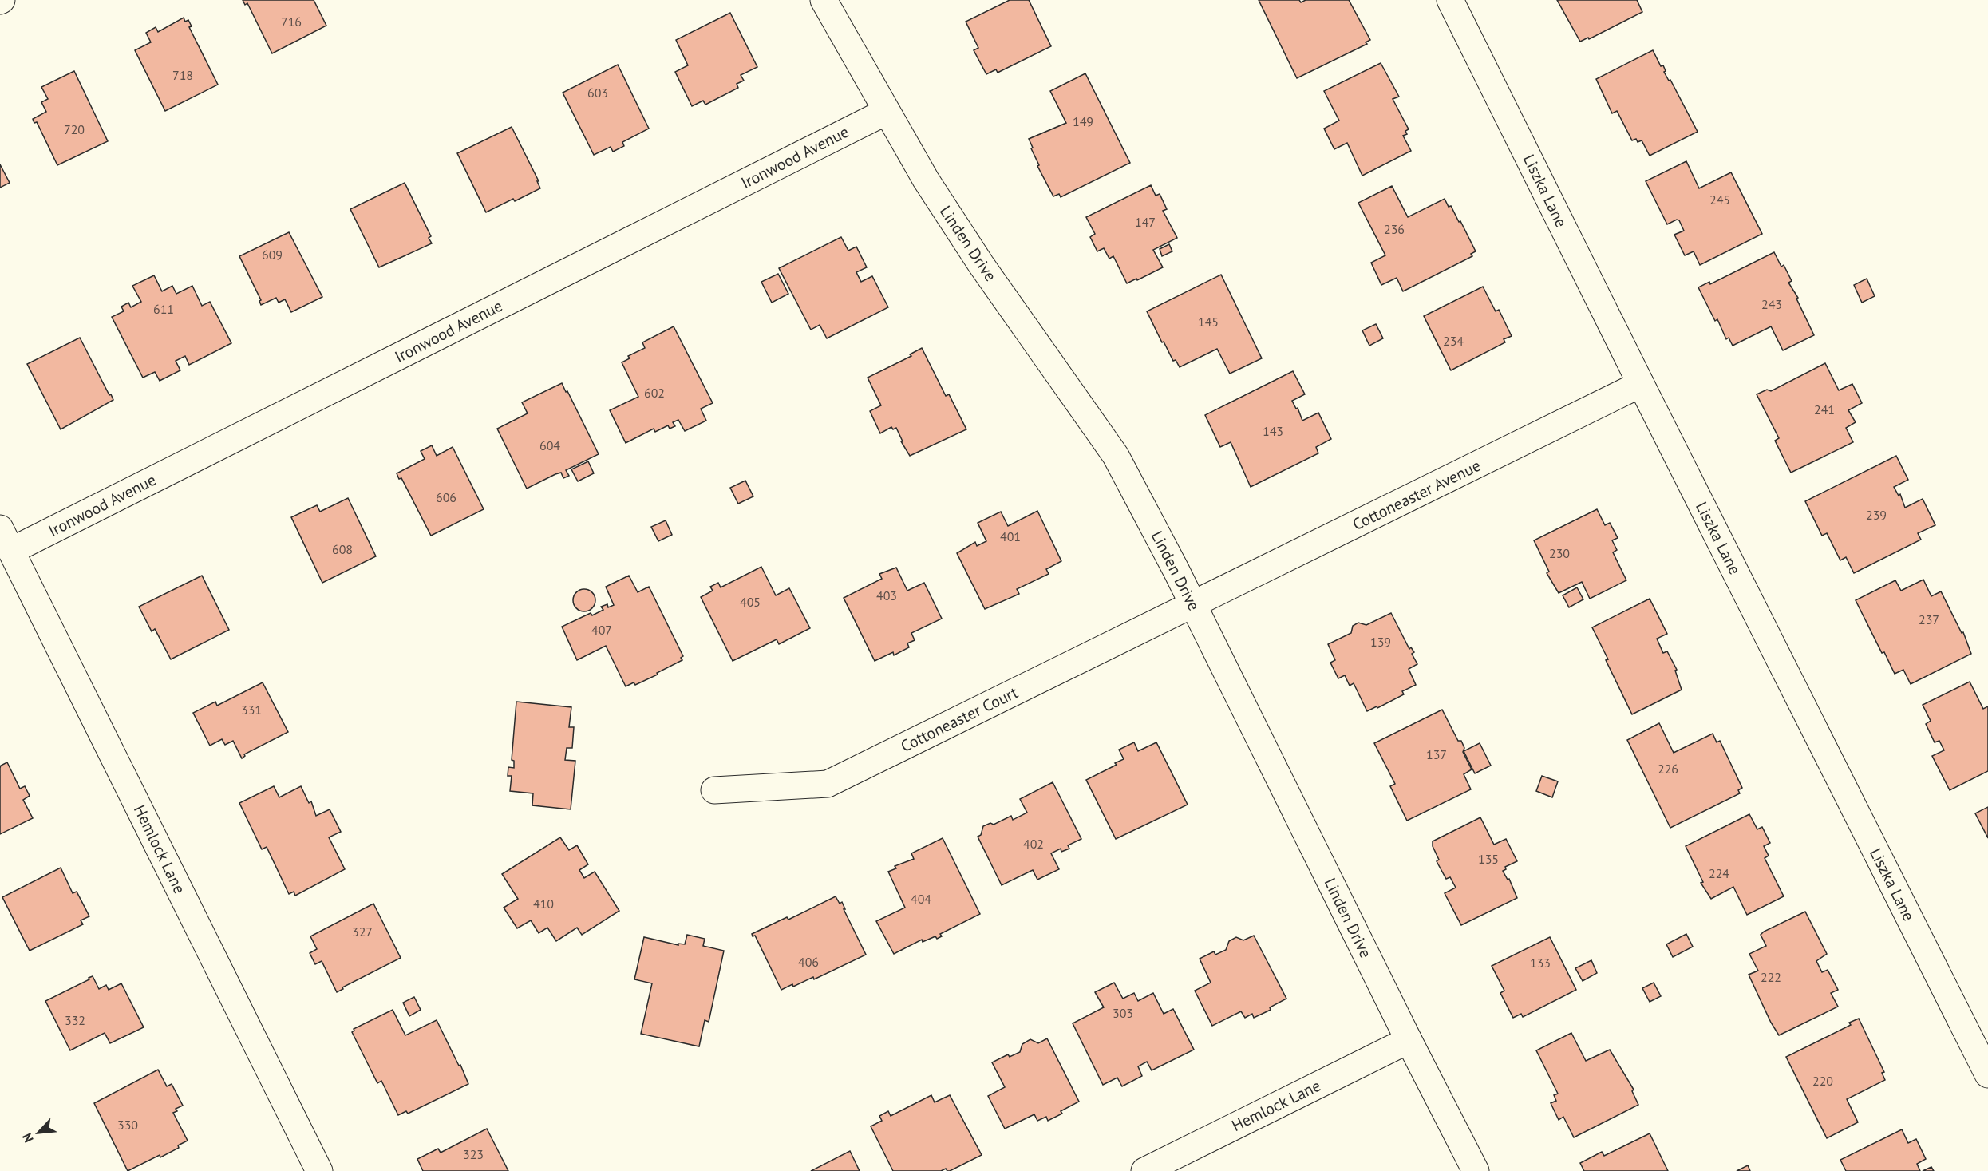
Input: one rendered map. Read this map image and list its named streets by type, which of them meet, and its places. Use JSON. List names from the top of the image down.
{
  "streets": {
    "street": [
      "Ironwood Avenue",
      "Liszka Lane",
      "Linden Drive",
      "Cottoneaster Avenue",
      "Cottoneaster Court",
      "Hemlock Lane"
    ]
  },
  "crossings": [
    ["Ironwood Avenue", "Linden Drive"],
    ["Ironwood Avenue", "Hemlock Lane"],
    ["Liszka Lane", "Cottoneaster Avenue"],
    ["Linden Drive", "Cottoneaster Avenue"],
    ["Linden Drive", "Cottoneaster Court"],
    ["Linden Drive", "Hemlock Lane"],
    ["Cottoneaster Avenue", "Cottoneaster Court"]
  ],
  "house_numbers": [
    "716",
    "718",
    "603",
    "149",
    "720",
    "245",
    "147",
    "236",
    "609",
    "243",
    "611",
    "145",
    "234",
    "602",
    "241",
    "143",
    "604",
    "606",
    "239",
    "401",
    "608",
    "230",
    "403",
    "405",
    "237",
    "407",
    "139",
    "331",
    "137",
    "226",
    "402",
    "135",
    "224",
    "404",
    "410",
    "327",
    "406",
    "133",
    "222",
    "303",
    "332",
    "220",
    "330",
    "323"
  ],
  "north": "bottom left"
}
